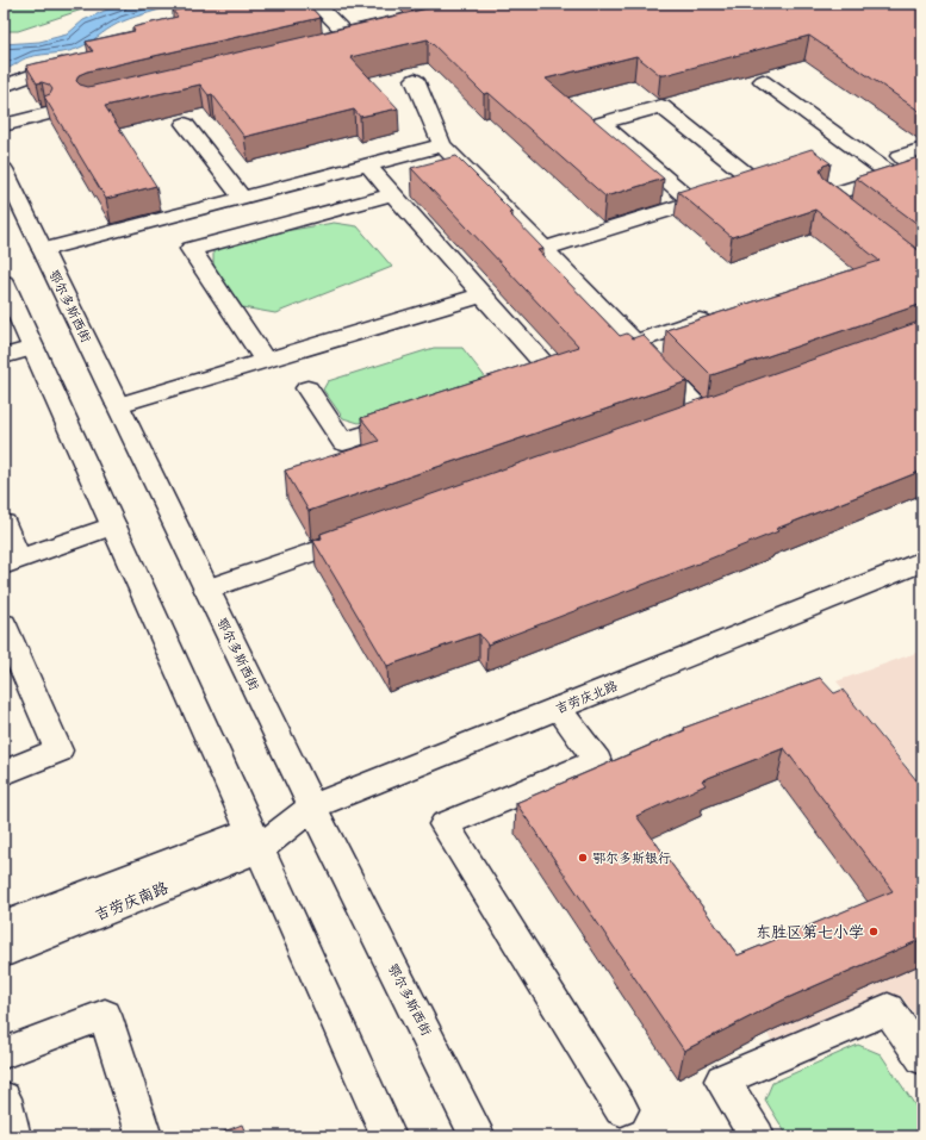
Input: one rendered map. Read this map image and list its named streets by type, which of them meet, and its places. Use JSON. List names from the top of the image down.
{
  "streets": {
    "main road": ["鄂尔多斯西街", "吉劳庆北路", "吉劳庆南路"]
  },
  "crossings": [
    ["鄂尔多斯西街", "吉劳庆北路"],
    ["吉劳庆北路", "吉劳庆南路"]
  ],
  "places": ["鄂尔多斯银行", "东胜区第七小学"]
}
